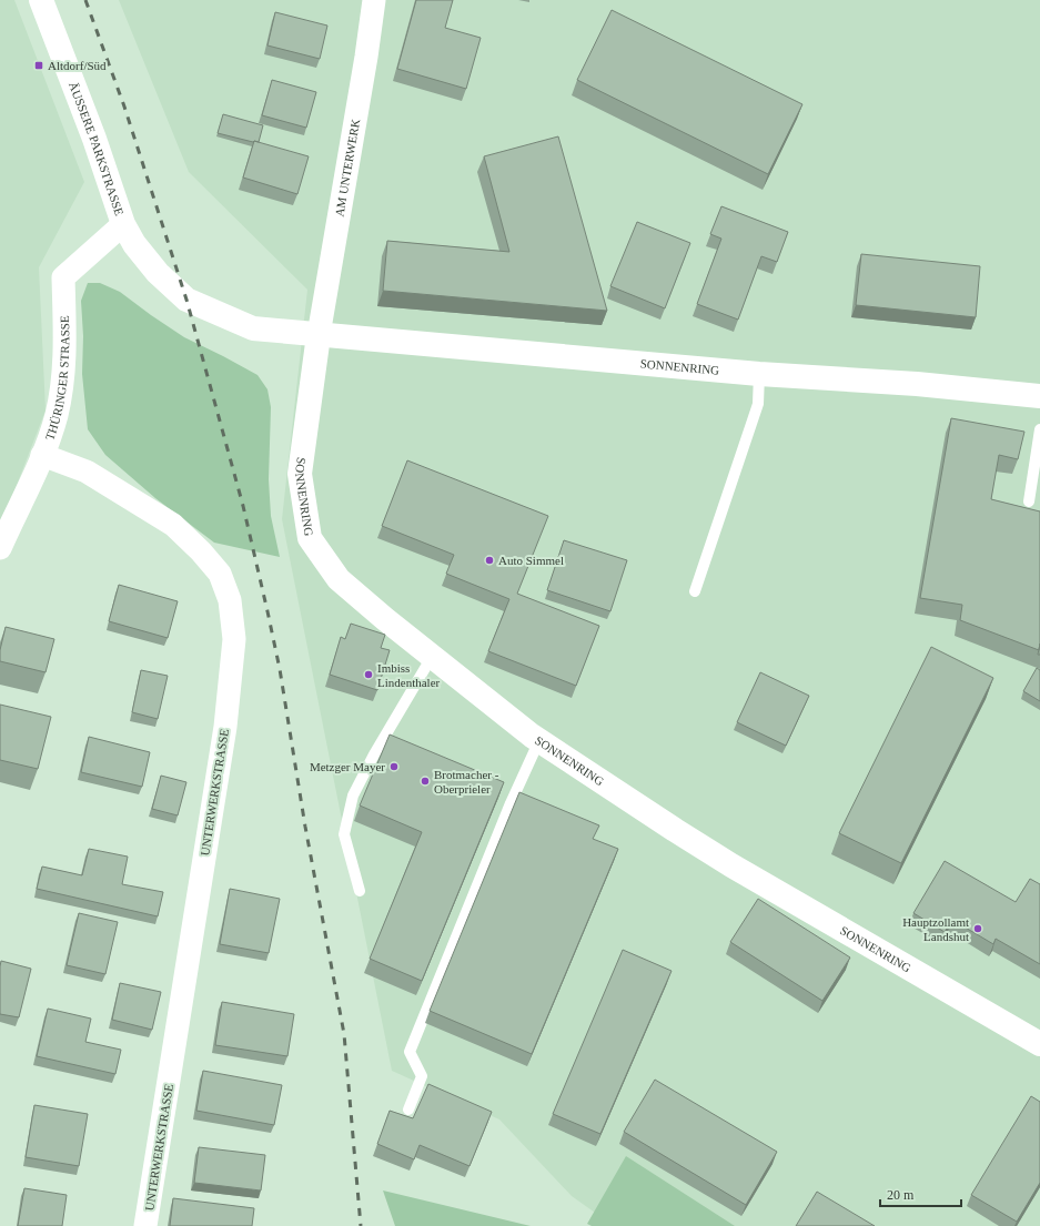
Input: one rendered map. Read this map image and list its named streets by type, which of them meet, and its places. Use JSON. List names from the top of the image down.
{
  "streets": {
    "street": [
      "ÄUSSERE PARKSTRASSE",
      "AM UNTERWERK",
      "SONNENRING",
      "THÜRINGER STRASSE",
      "UNTERWERKSTRASSE"
    ]
  },
  "crossings": [
    ["ÄUSSERE PARKSTRASSE", "SONNENRING"],
    ["ÄUSSERE PARKSTRASSE", "THÜRINGER STRASSE"],
    ["AM UNTERWERK", "SONNENRING"],
    ["SONNENRING", "THÜRINGER STRASSE"],
    ["THÜRINGER STRASSE", "UNTERWERKSTRASSE"]
  ],
  "places": {
    "transit": ["Altdorf/Süd"],
    "other": [
      "Auto Simmel",
      "Imbiss Lindenthaler",
      "Metzger Mayer",
      "Brotmacher - Oberprieler",
      "Hauptzollamt Landshut"
    ]
  },
  "scale_bar": "20 m"
}
